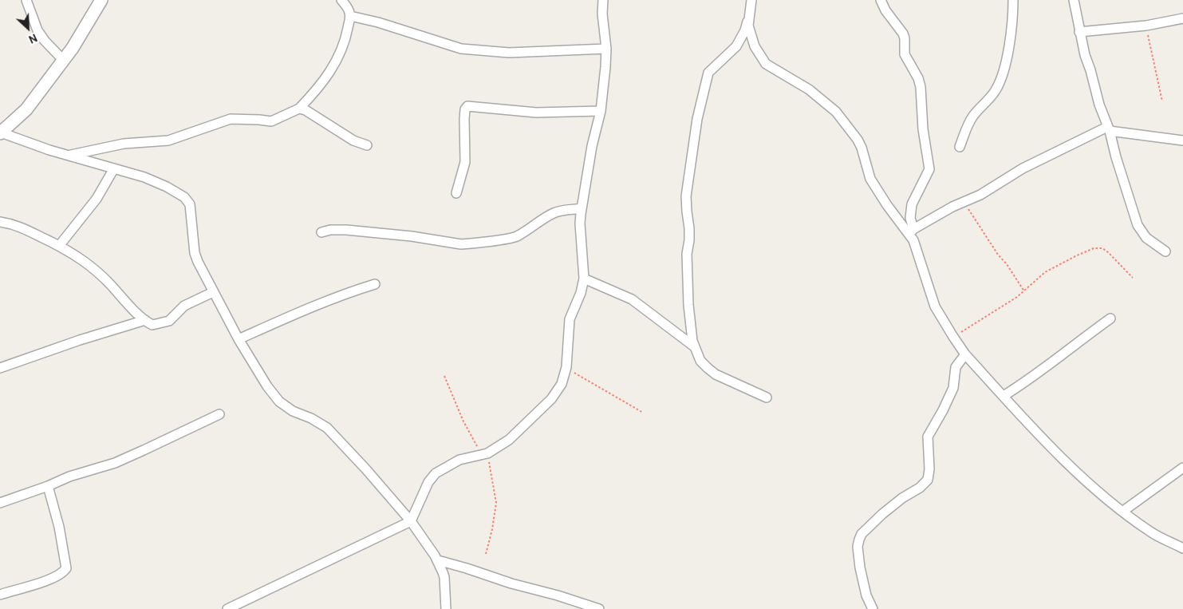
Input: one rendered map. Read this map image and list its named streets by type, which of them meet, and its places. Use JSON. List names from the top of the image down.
{
  "north": "bottom right"
}
